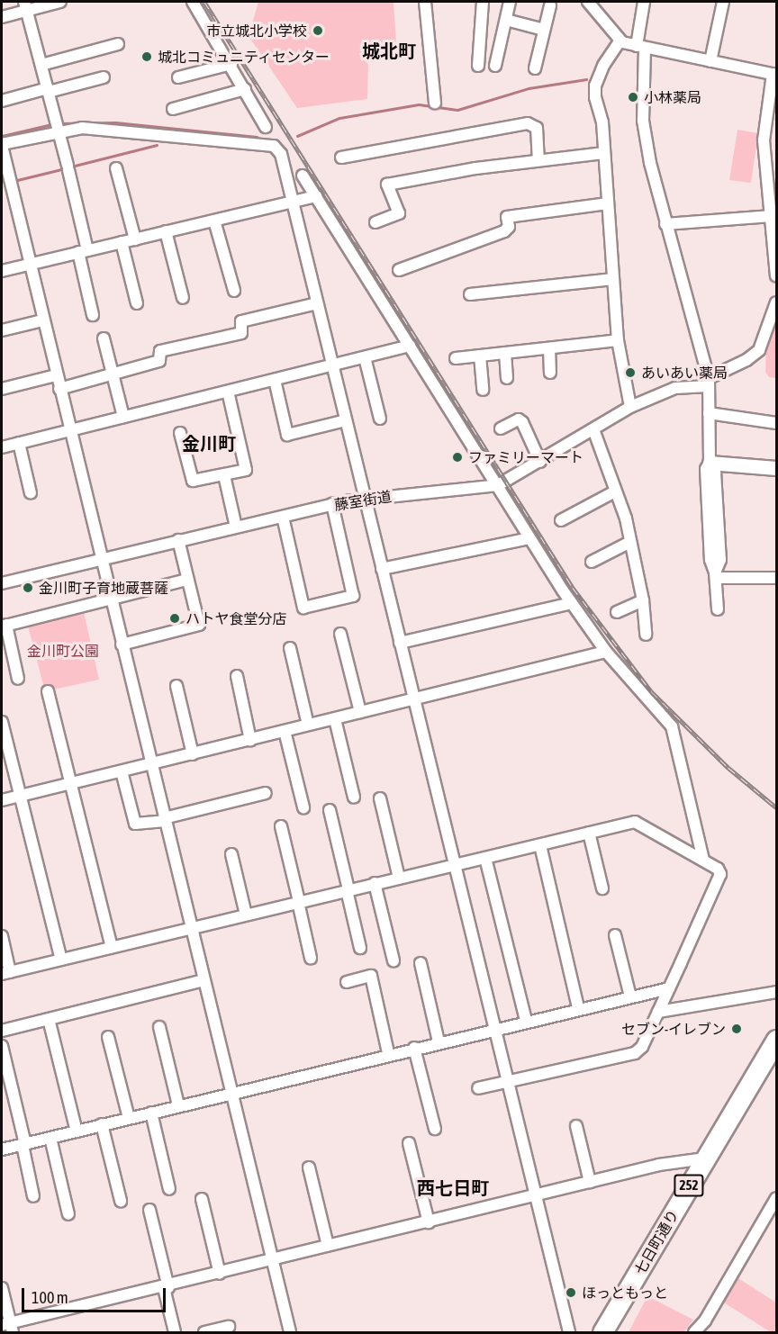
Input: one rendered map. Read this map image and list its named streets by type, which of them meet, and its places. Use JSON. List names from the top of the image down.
{
  "streets": {
    "highway": ["252", "七日町通り"],
    "street": ["藤室街道"]
  },
  "districts": ["城北町", "金川町", "西七日町"],
  "parks": ["金川町公園"],
  "places": [
    "市立城北小学校",
    "城北コミュニティセンター",
    "小林薬局",
    "あいあい薬局",
    "ファミリーマート",
    "金川町子育地蔵菩薩",
    "ハトヤ食堂分店",
    "セブン-イレブン",
    "ほっともっと"
  ],
  "scale_bar": "100 m"
}
